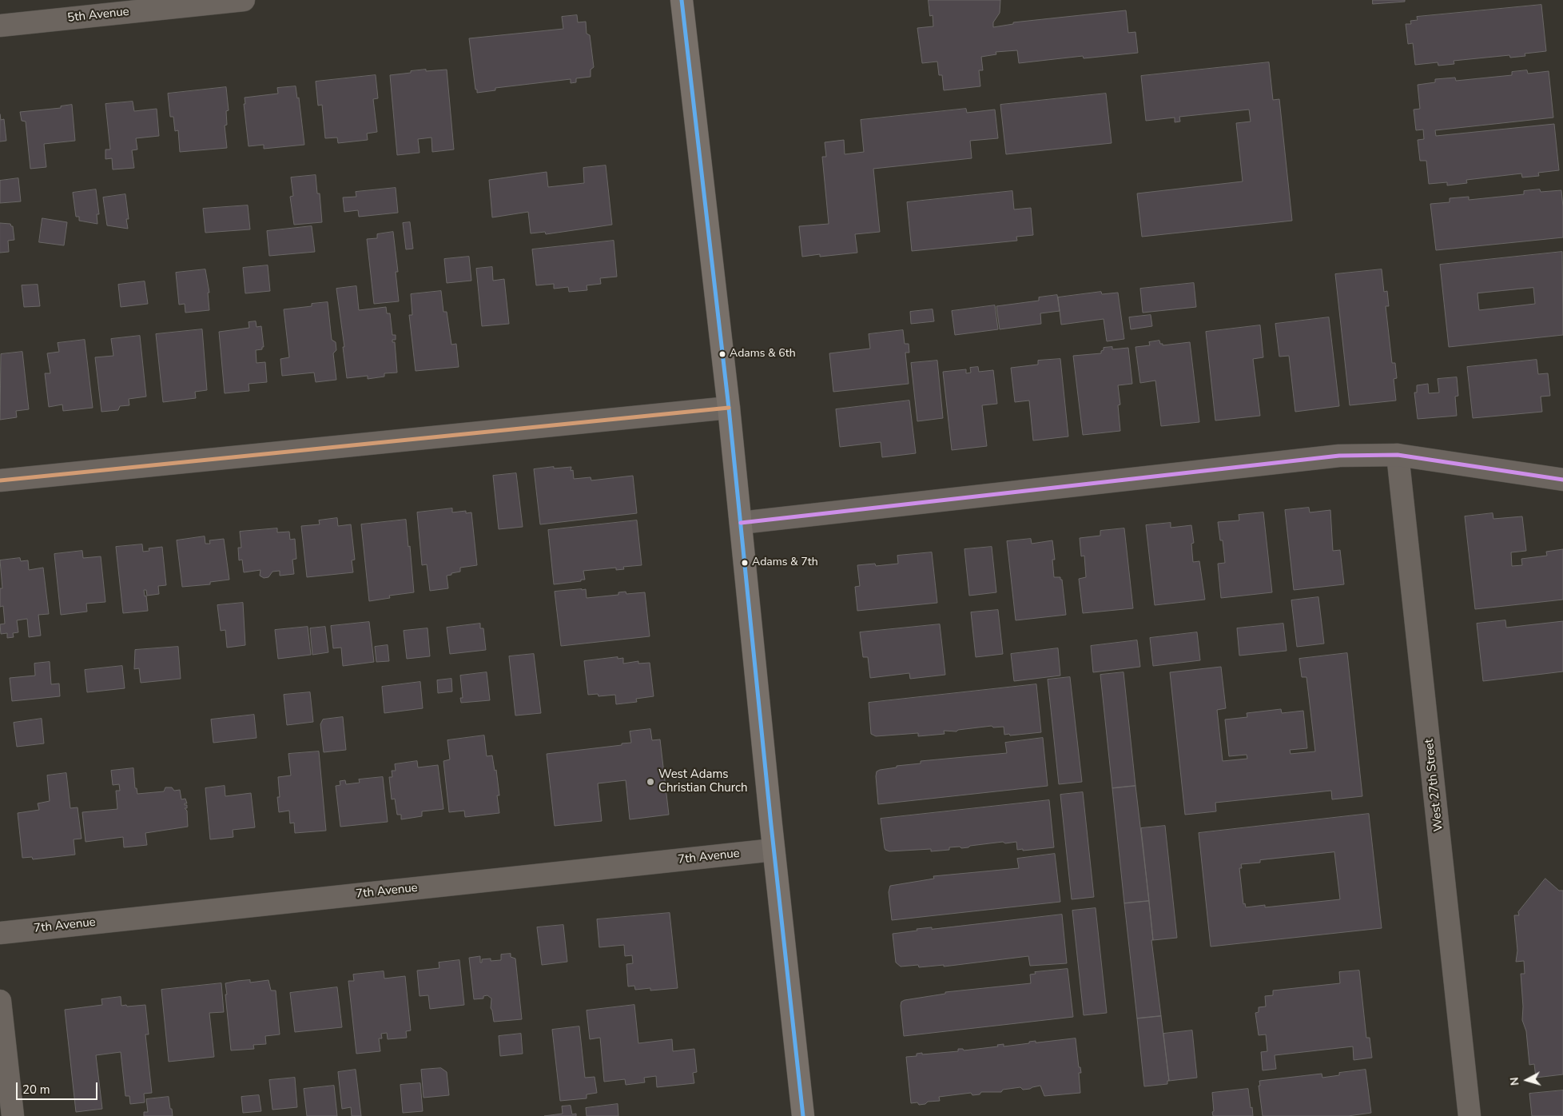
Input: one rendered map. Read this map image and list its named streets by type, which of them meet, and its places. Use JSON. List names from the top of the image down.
{
  "streets": {
    "street": ["5th Avenue", "West 27th Street", "7th Avenue"]
  },
  "places": ["Adams & 6th", "Adams & 7th", "West Adams Christian Church"],
  "scale_bar": "20 m",
  "north": "left"
}
